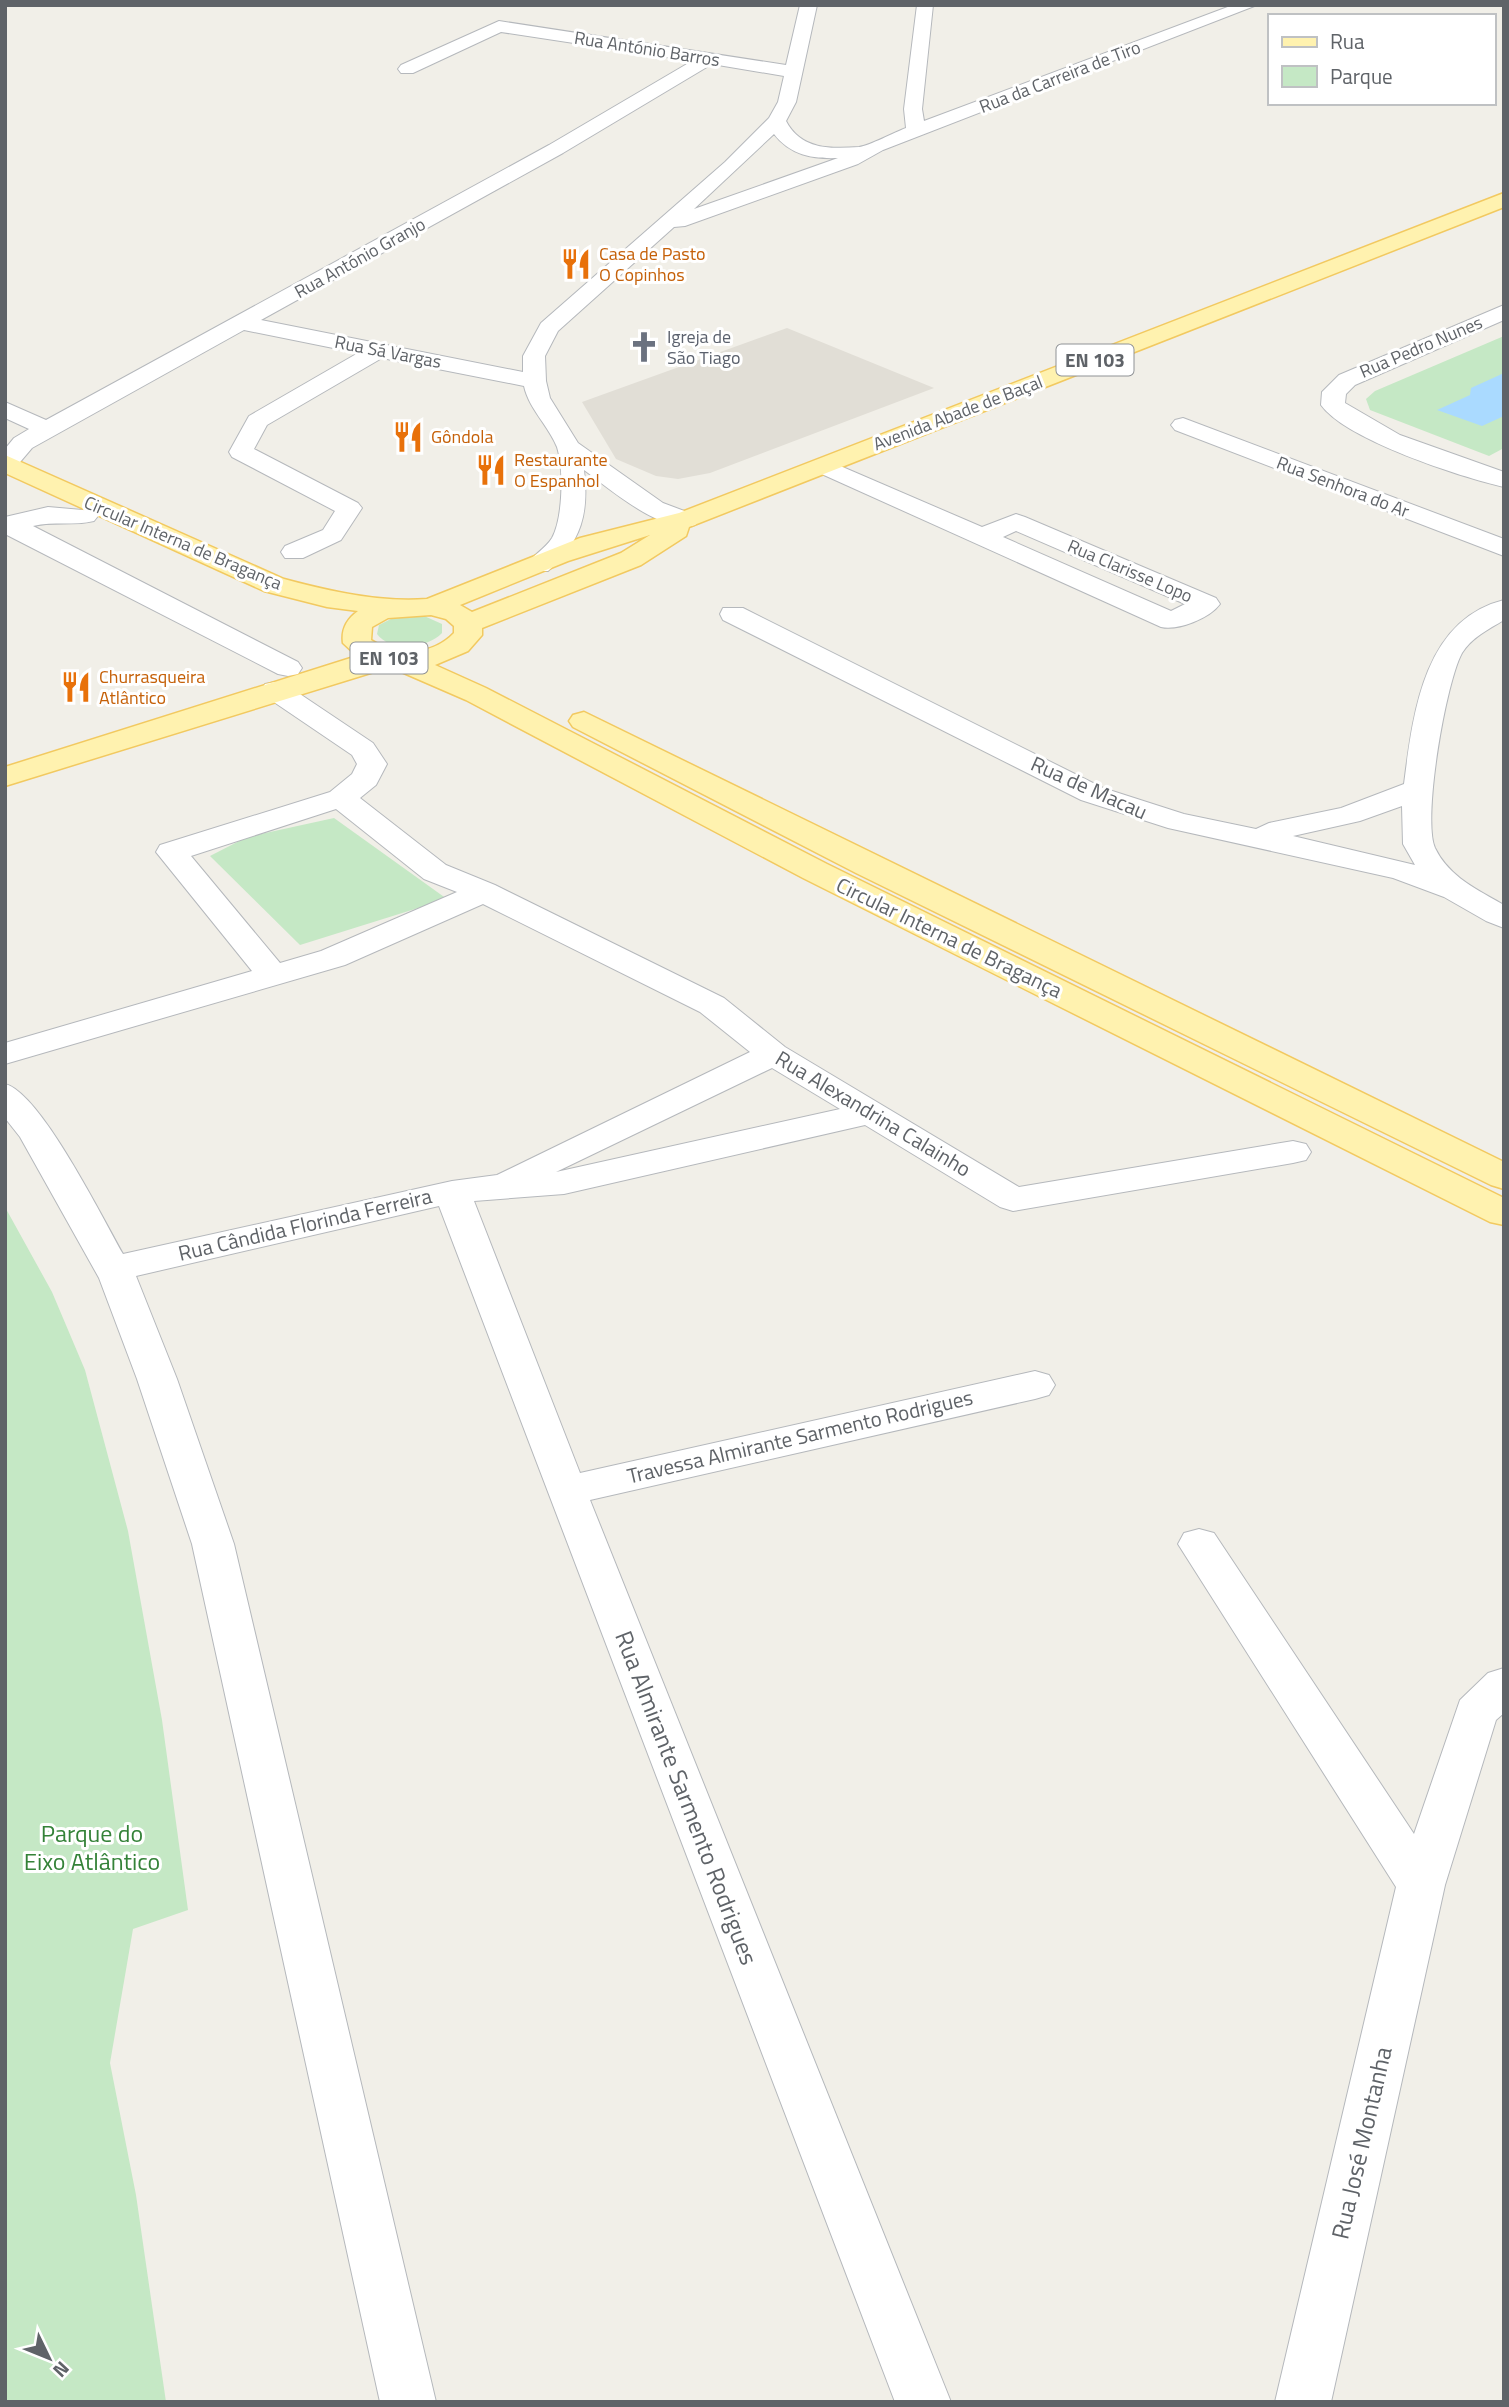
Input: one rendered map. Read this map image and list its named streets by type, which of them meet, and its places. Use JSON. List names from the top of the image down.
{
  "streets": {
    "main road": ["EN 103", "Avenida Abade de Baçal", "Circular Interna de Bragança"],
    "street": [
      "Rua António Barros",
      "Rua da Carreira de Tiro",
      "Rua António Granjo",
      "Rua Pedro Nunes",
      "Rua Sá Vargas",
      "Rua Senhora do Ar",
      "Rua Clarisse Lopo",
      "Rua de Macau",
      "Rua Alexandrina Calainho",
      "Rua Cândida Florinda Ferreira",
      "Travessa Almirante Sarmento Rodrigues",
      "Rua Almirante Sarmento Rodrigues",
      "Rua José Montanha"
    ]
  },
  "crossings": [
    ["Rua António Barros", "Rua António Granjo"],
    ["Rua António Granjo", "Rua Sá Vargas"],
    ["EN 103", "Avenida Abade de Baçal"],
    ["EN 103", "Circular Interna de Bragança"],
    ["Avenida Abade de Baçal", "Circular Interna de Bragança"],
    ["Avenida Abade de Baçal", "Rua Clarisse Lopo"],
    ["Rua Alexandrina Calainho", "Rua Cândida Florinda Ferreira"],
    ["Rua Cândida Florinda Ferreira", "Rua Almirante Sarmento Rodrigues"],
    ["Travessa Almirante Sarmento Rodrigues", "Rua Almirante Sarmento Rodrigues"]
  ],
  "parks": ["Parque do Eixo Atlântico"],
  "places": {
    "restaurant": [
      "Casa de Pasto O Copinhos",
      "Gôndola",
      "Restaurante O Espanhol",
      "Churrasqueira Atlântico"
    ],
    "church": ["Igreja de São Tiago"]
  },
  "legend": ["Rua", "Parque"],
  "north": "bottom right"
}
